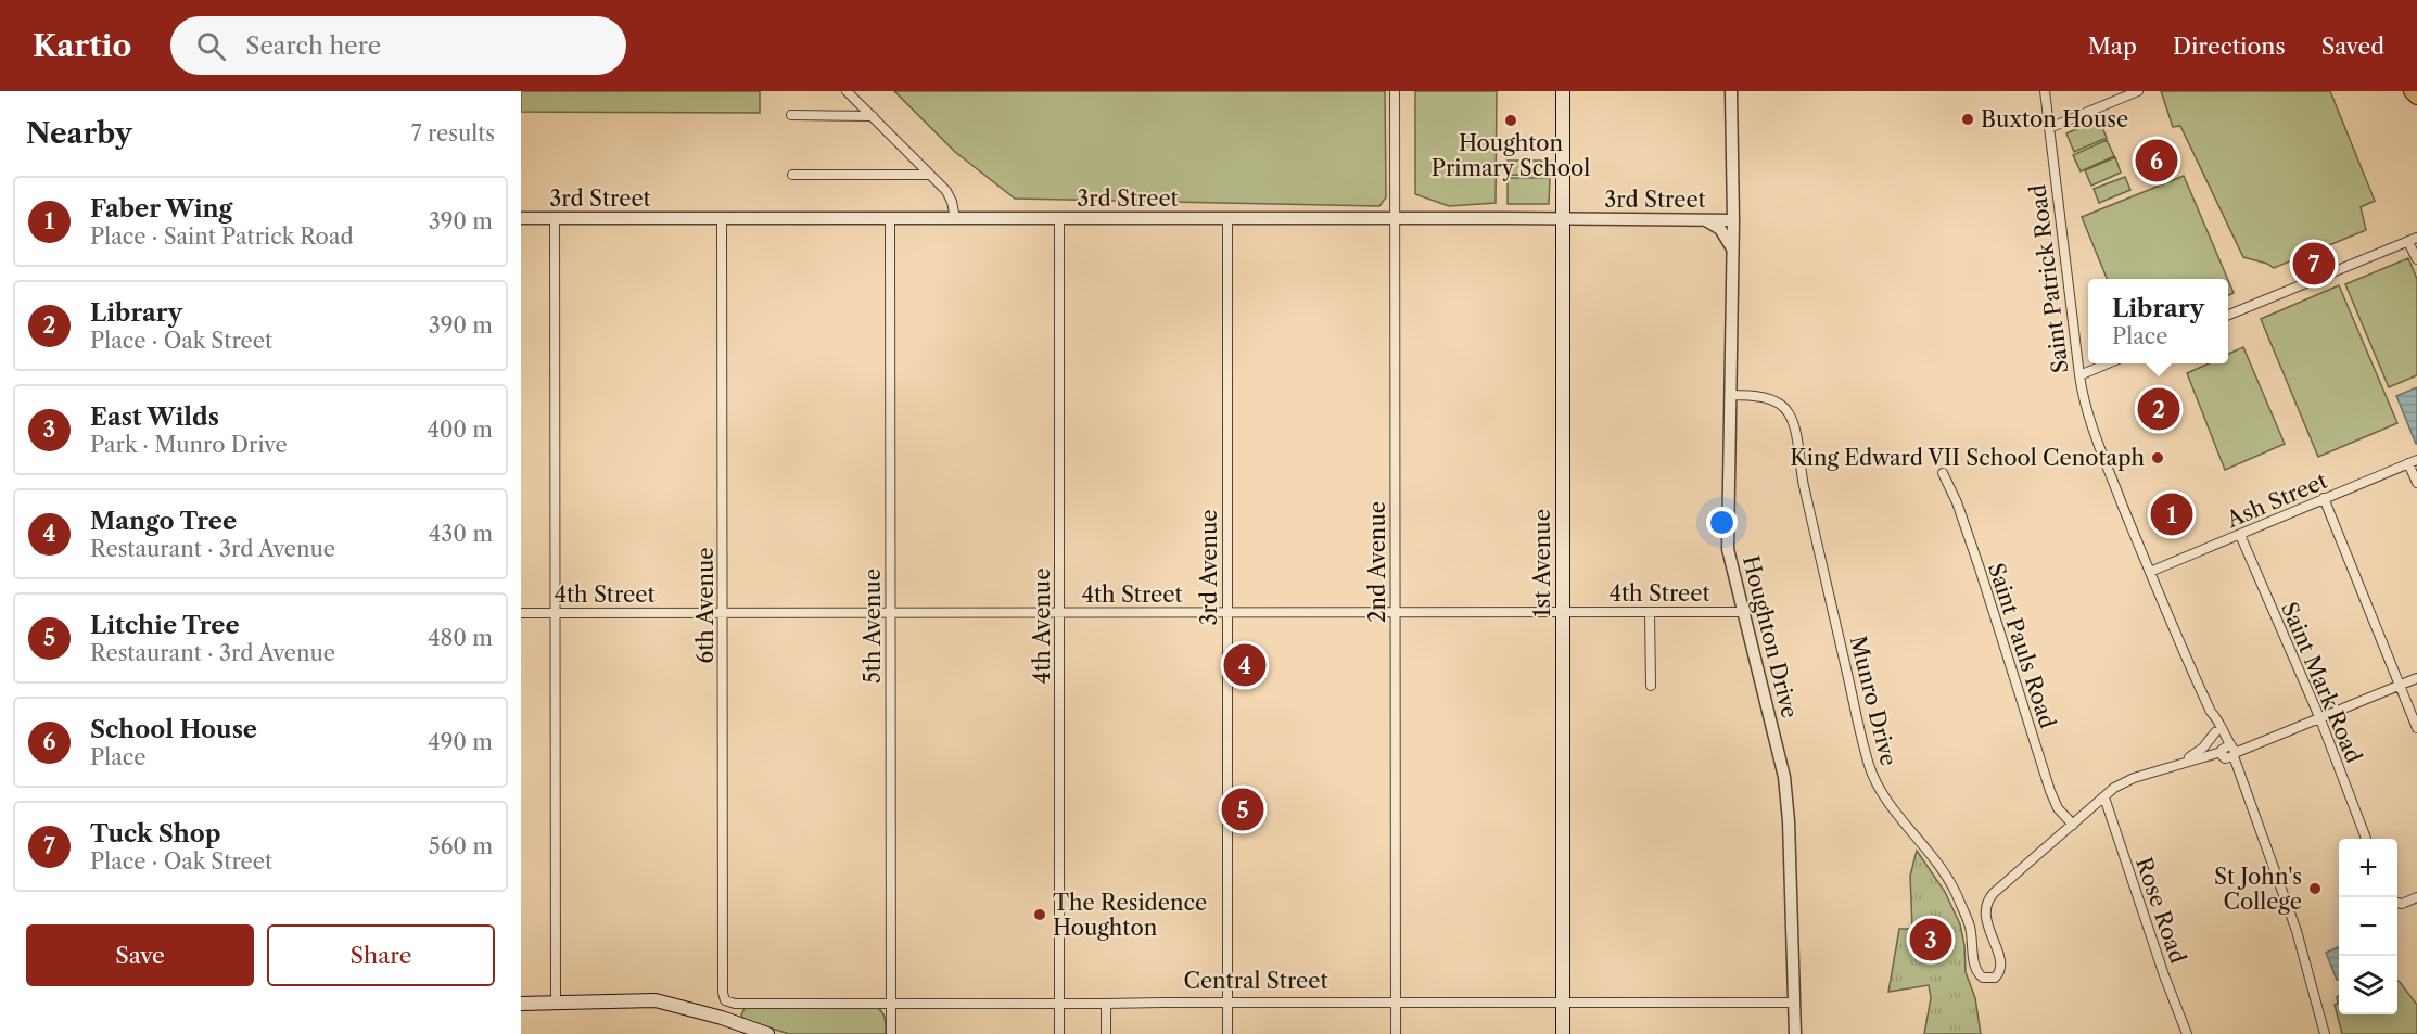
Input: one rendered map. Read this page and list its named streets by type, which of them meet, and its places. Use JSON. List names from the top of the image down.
{
  "streets": {
    "main road": ["1st Avenue"],
    "street": [
      "3rd Street",
      "Saint Patrick Road",
      "Ash Street",
      "2nd Avenue",
      "3rd Avenue",
      "4th Street",
      "6th Avenue",
      "5th Avenue",
      "4th Avenue",
      "Houghton Drive",
      "Saint Pauls Road",
      "Saint Mark Road",
      "Munro Drive",
      "Rose Road",
      "Central Street"
    ]
  },
  "crossings": [
    ["3rd Street", "2nd Avenue"],
    ["3rd Street", "1st Avenue"],
    ["3rd Street", "3rd Avenue"],
    ["3rd Street", "6th Avenue"],
    ["3rd Street", "5th Avenue"],
    ["3rd Street", "4th Avenue"],
    ["3rd Street", "Houghton Drive"],
    ["Saint Patrick Road", "Ash Street"],
    ["Ash Street", "Saint Mark Road"],
    ["2nd Avenue", "4th Street"],
    ["2nd Avenue", "Central Street"],
    ["1st Avenue", "4th Street"],
    ["1st Avenue", "Central Street"],
    ["3rd Avenue", "4th Street"],
    ["3rd Avenue", "Central Street"],
    ["4th Street", "6th Avenue"],
    ["4th Street", "5th Avenue"],
    ["4th Street", "4th Avenue"],
    ["4th Street", "Houghton Drive"],
    ["6th Avenue", "Central Street"],
    ["5th Avenue", "Central Street"],
    ["4th Avenue", "Central Street"],
    ["Houghton Drive", "Munro Drive"],
    ["Houghton Drive", "Central Street"],
    ["Saint Pauls Road", "Munro Drive"],
    ["Munro Drive", "Rose Road"]
  ],
  "places": [
    "Buxton House",
    "Houghton Primary School",
    "King Edward VII School Cenotaph",
    "St John's College",
    "The Residence Houghton"
  ],
  "page": {
    "header": "Kartio",
    "search": "Search here",
    "nav": ["Map", "Directions", "Saved"],
    "heading": ["Nearby", "7 results"],
    "pins": [
      "6",
      "7",
      "2",
      "1",
      "4",
      "5",
      "3"
    ],
    "list": [
      {
        "mark": "1",
        "name": "Faber Wing",
        "note": "Place · Saint Patrick Road",
        "value": "390 m"
      },
      {
        "mark": "2",
        "name": "Library",
        "note": "Place · Oak Street",
        "value": "390 m"
      },
      {
        "mark": "3",
        "name": "East Wilds",
        "note": "Park · Munro Drive",
        "value": "400 m"
      },
      {
        "mark": "4",
        "name": "Mango Tree",
        "note": "Restaurant · 3rd Avenue",
        "value": "430 m"
      },
      {
        "mark": "5",
        "name": "Litchie Tree",
        "note": "Restaurant · 3rd Avenue",
        "value": "480 m"
      },
      {
        "mark": "6",
        "name": "School House",
        "note": "Place",
        "value": "490 m"
      },
      {
        "mark": "7",
        "name": "Tuck Shop",
        "note": "Place · Oak Street",
        "value": "560 m"
      }
    ],
    "popup": ["Library", "Place"],
    "map_buttons": ["+", "−"],
    "buttons": ["Save", "Share"]
  }
}
